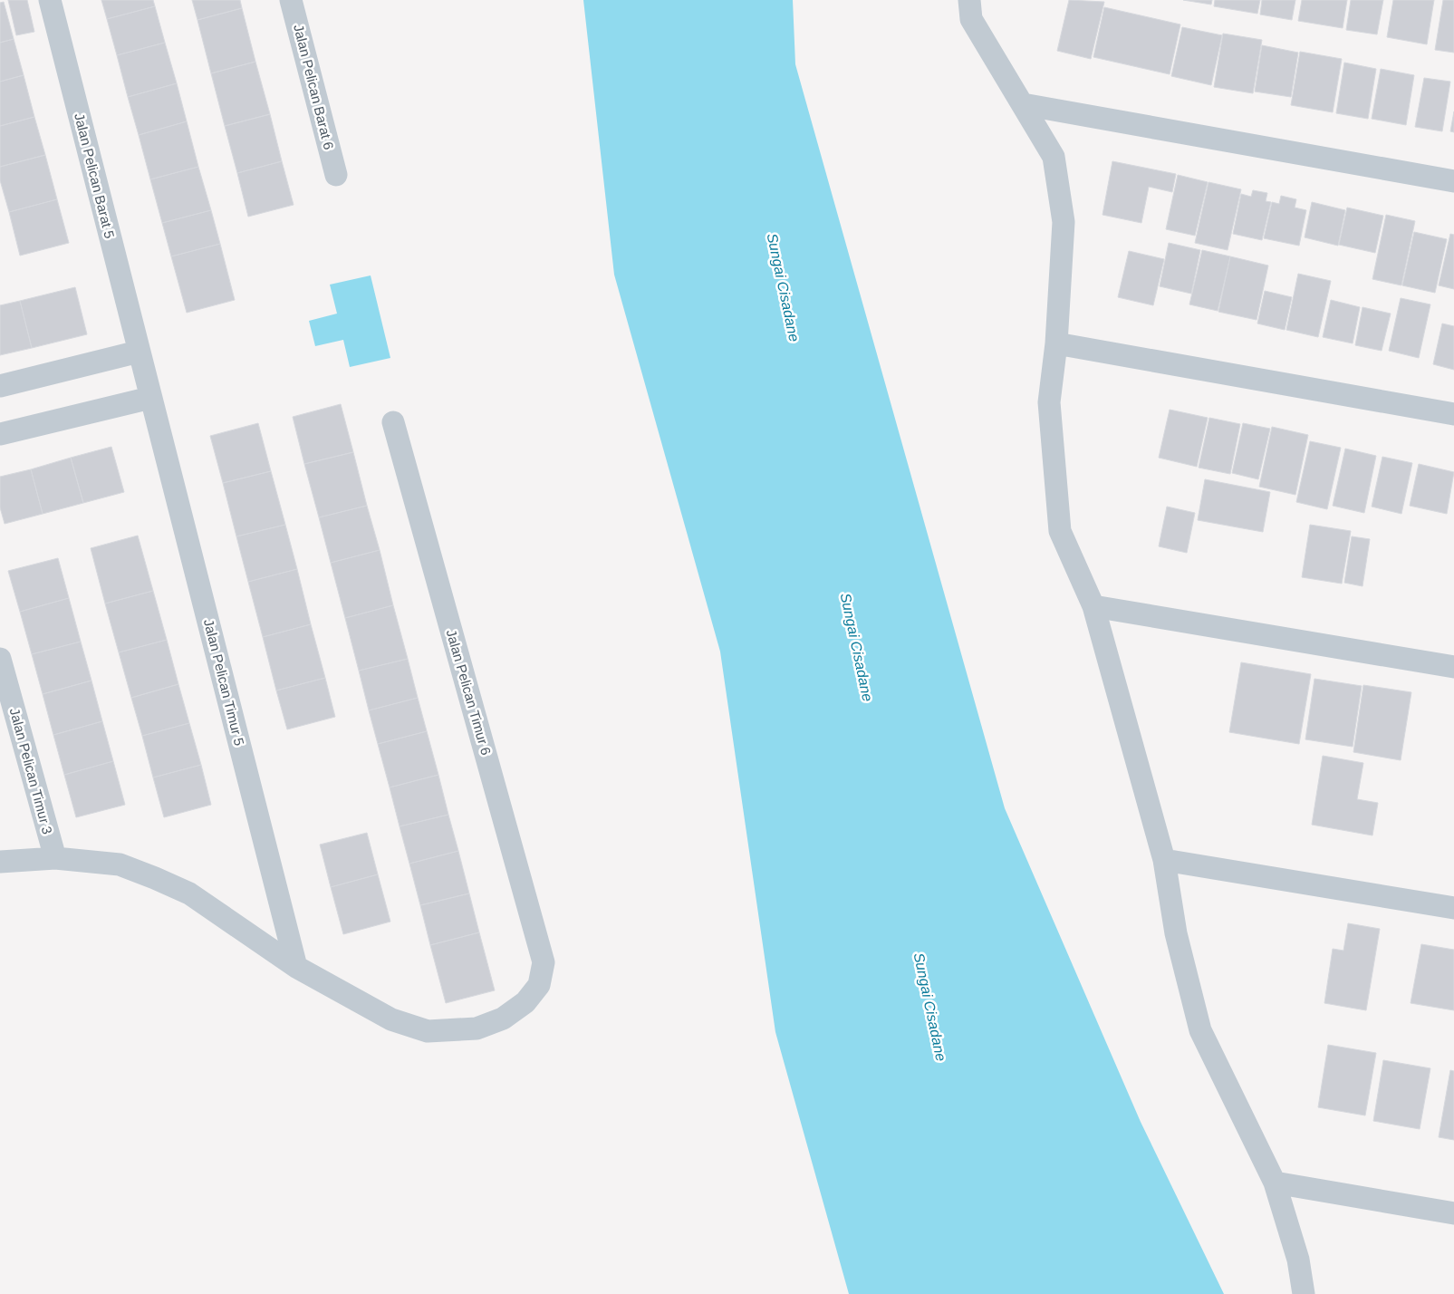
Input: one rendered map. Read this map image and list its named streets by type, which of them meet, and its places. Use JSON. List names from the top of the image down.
{
  "streets": {
    "street": [
      "Jalan Pelican Barat 6",
      "Jalan Pelican Barat 5",
      "Jalan Pelican Timur 5",
      "Jalan Pelican Timur 6",
      "Jalan Pelican Timur 3"
    ]
  },
  "crossings": [
    ["Jalan Pelican Barat 5", "Jalan Pelican Timur 5"],
    ["Jalan Pelican Timur 5", "Jalan Pelican Timur 6"]
  ],
  "water": ["Sungai Cisadane"]
}
